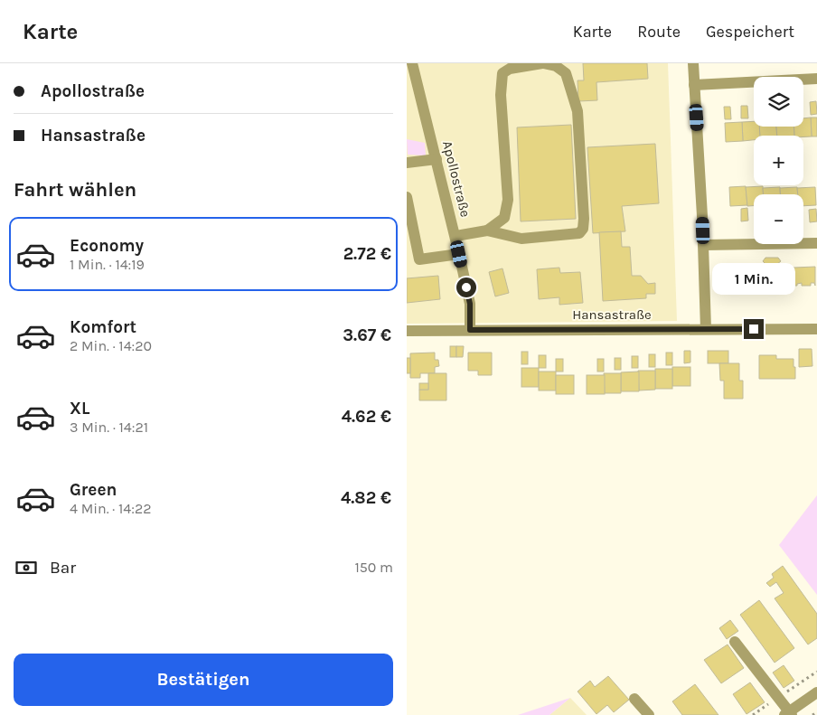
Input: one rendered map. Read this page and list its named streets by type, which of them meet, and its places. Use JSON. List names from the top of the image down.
{
  "streets": {
    "street": ["Apollostraße", "Hansastraße"]
  },
  "crossings": [
    ["Apollostraße", "Hansastraße"]
  ],
  "page": {
    "header": "Karte",
    "nav": ["Karte", "Route", "Gespeichert"],
    "banner": ["Apollostraße", "Hansastraße"],
    "map_buttons": ["+", "−"],
    "heading": "Fahrt wählen",
    "list": [
      {
        "name": "Economy",
        "note": "1 Min. · 14:19",
        "value": "2.72 €"
      },
      {
        "name": "Komfort",
        "note": "2 Min. · 14:20",
        "value": "3.67 €"
      },
      {
        "name": "XL",
        "note": "3 Min. · 14:21",
        "value": "4.62 €"
      },
      {
        "name": "Green",
        "note": "4 Min. · 14:22",
        "value": "4.82 €"
      }
    ],
    "bubble": "1 Min.",
    "pay": ["Bar", "150 m"],
    "buttons": "Bestätigen"
  }
}
